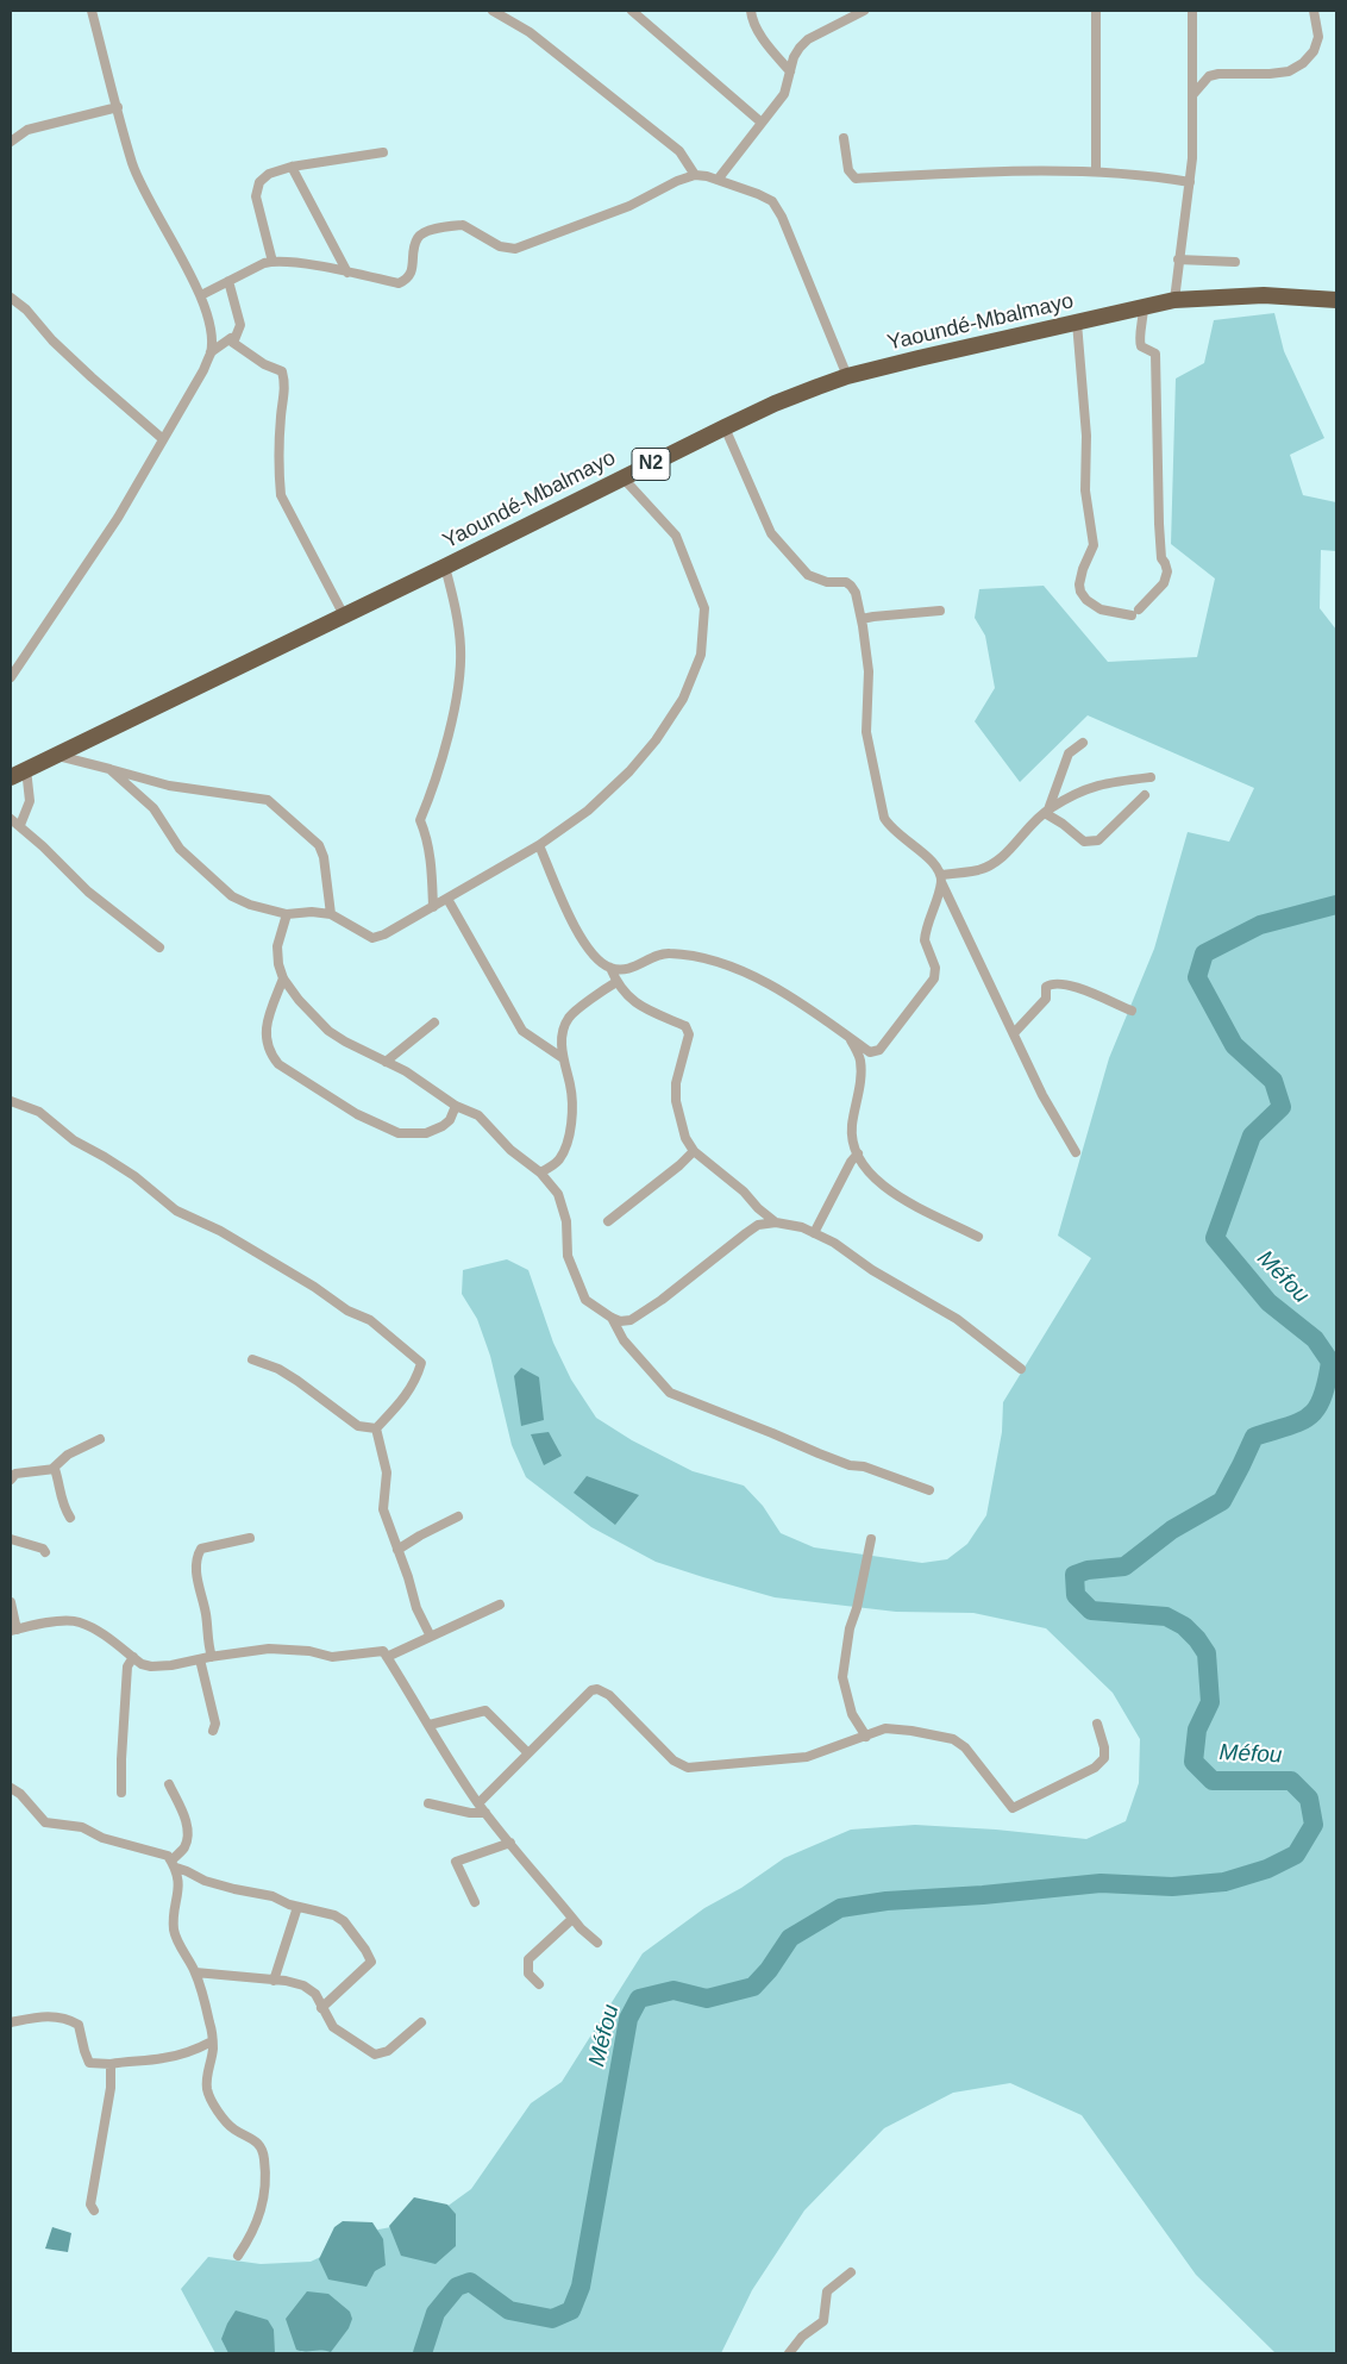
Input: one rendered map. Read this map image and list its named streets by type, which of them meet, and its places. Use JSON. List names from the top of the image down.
{
  "streets": {
    "highway": ["Yaoundé-Mbalmayo", "N2"]
  },
  "water": ["Méfou"]
}
